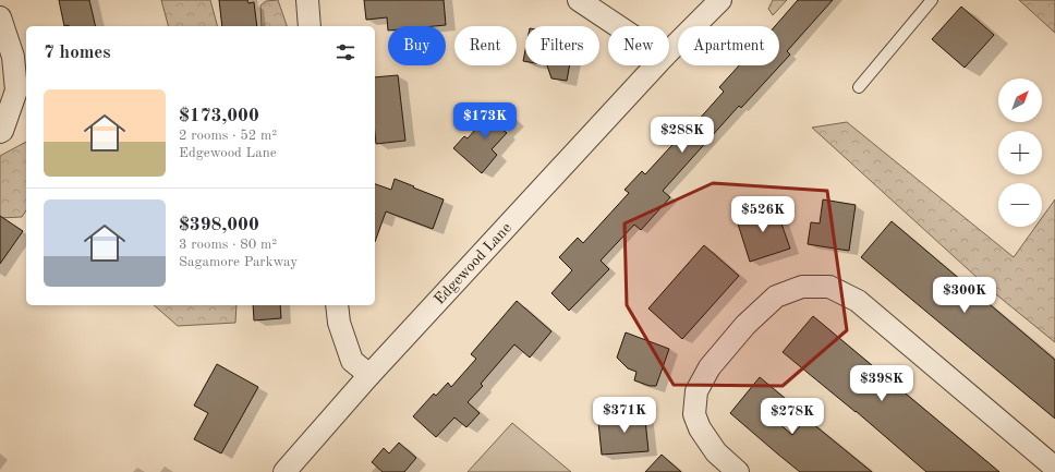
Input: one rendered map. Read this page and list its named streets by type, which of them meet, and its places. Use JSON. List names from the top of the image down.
{
  "streets": {
    "street": ["Edgewood Lane"]
  },
  "north": "top right",
  "page": {
    "chip": [
      "Buy",
      "Rent",
      "Filters",
      "New",
      "Apartment"
    ],
    "heading": "7 homes",
    "map_buttons": ["+", "−"],
    "list": [
      {
        "name": "$173,000",
        "note": "2 rooms · 52 m² · Edgewood Lane"
      },
      {
        "name": "$398,000",
        "note": "3 rooms · 80 m² · Sagamore Parkway"
      }
    ],
    "price": [
      "$173K",
      "$288K",
      "$526K",
      "$300K",
      "$398K",
      "$371K",
      "$278K"
    ]
  }
}
